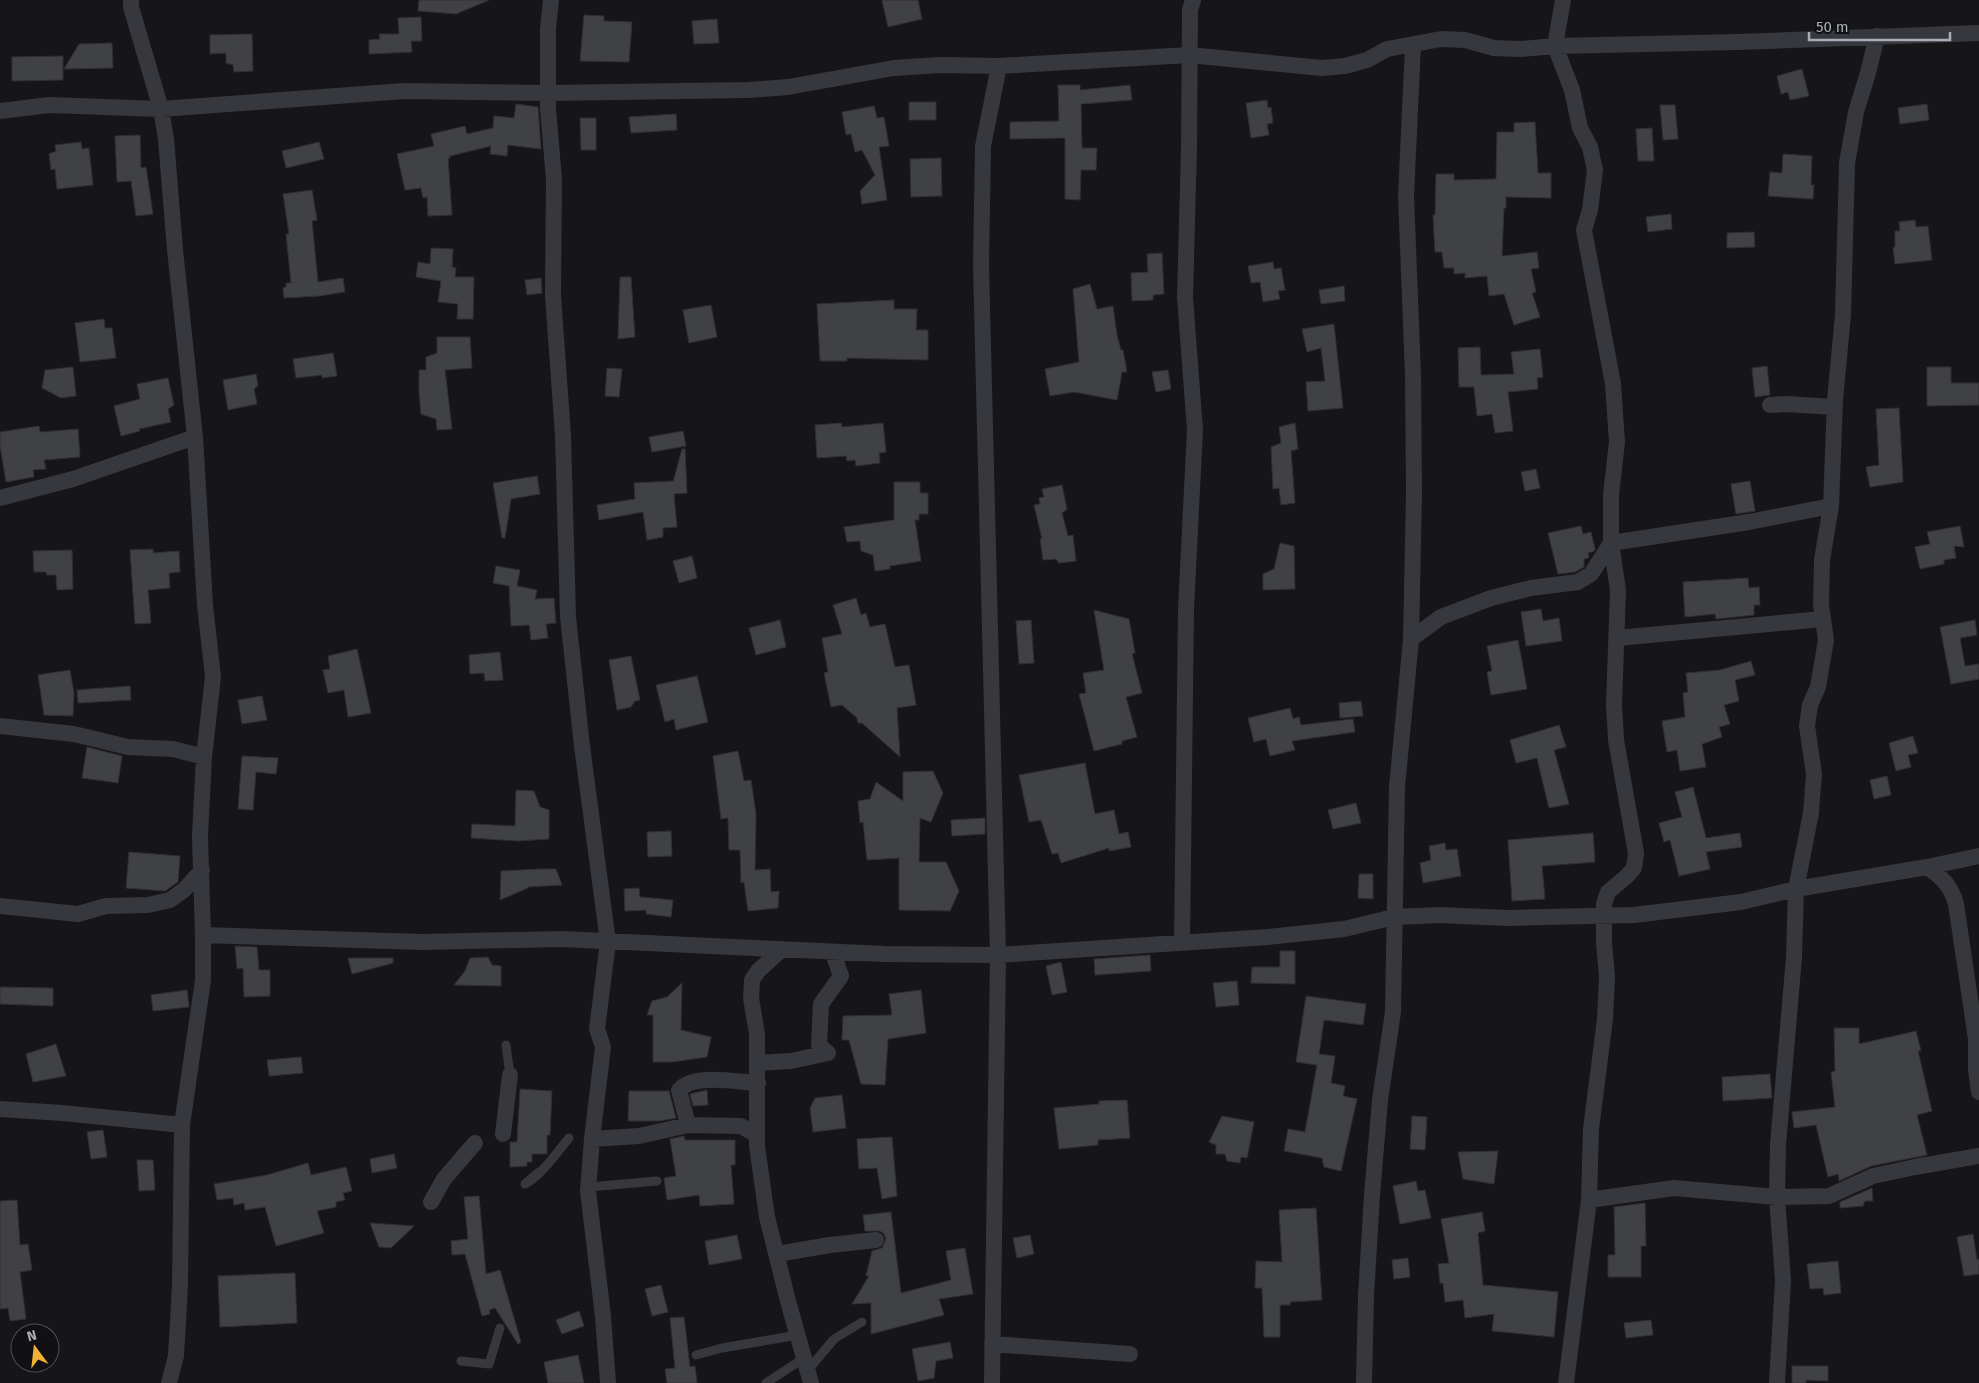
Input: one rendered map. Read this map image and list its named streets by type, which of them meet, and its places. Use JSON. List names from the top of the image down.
{
  "scale_bar": "50 m",
  "north": "top"
}
